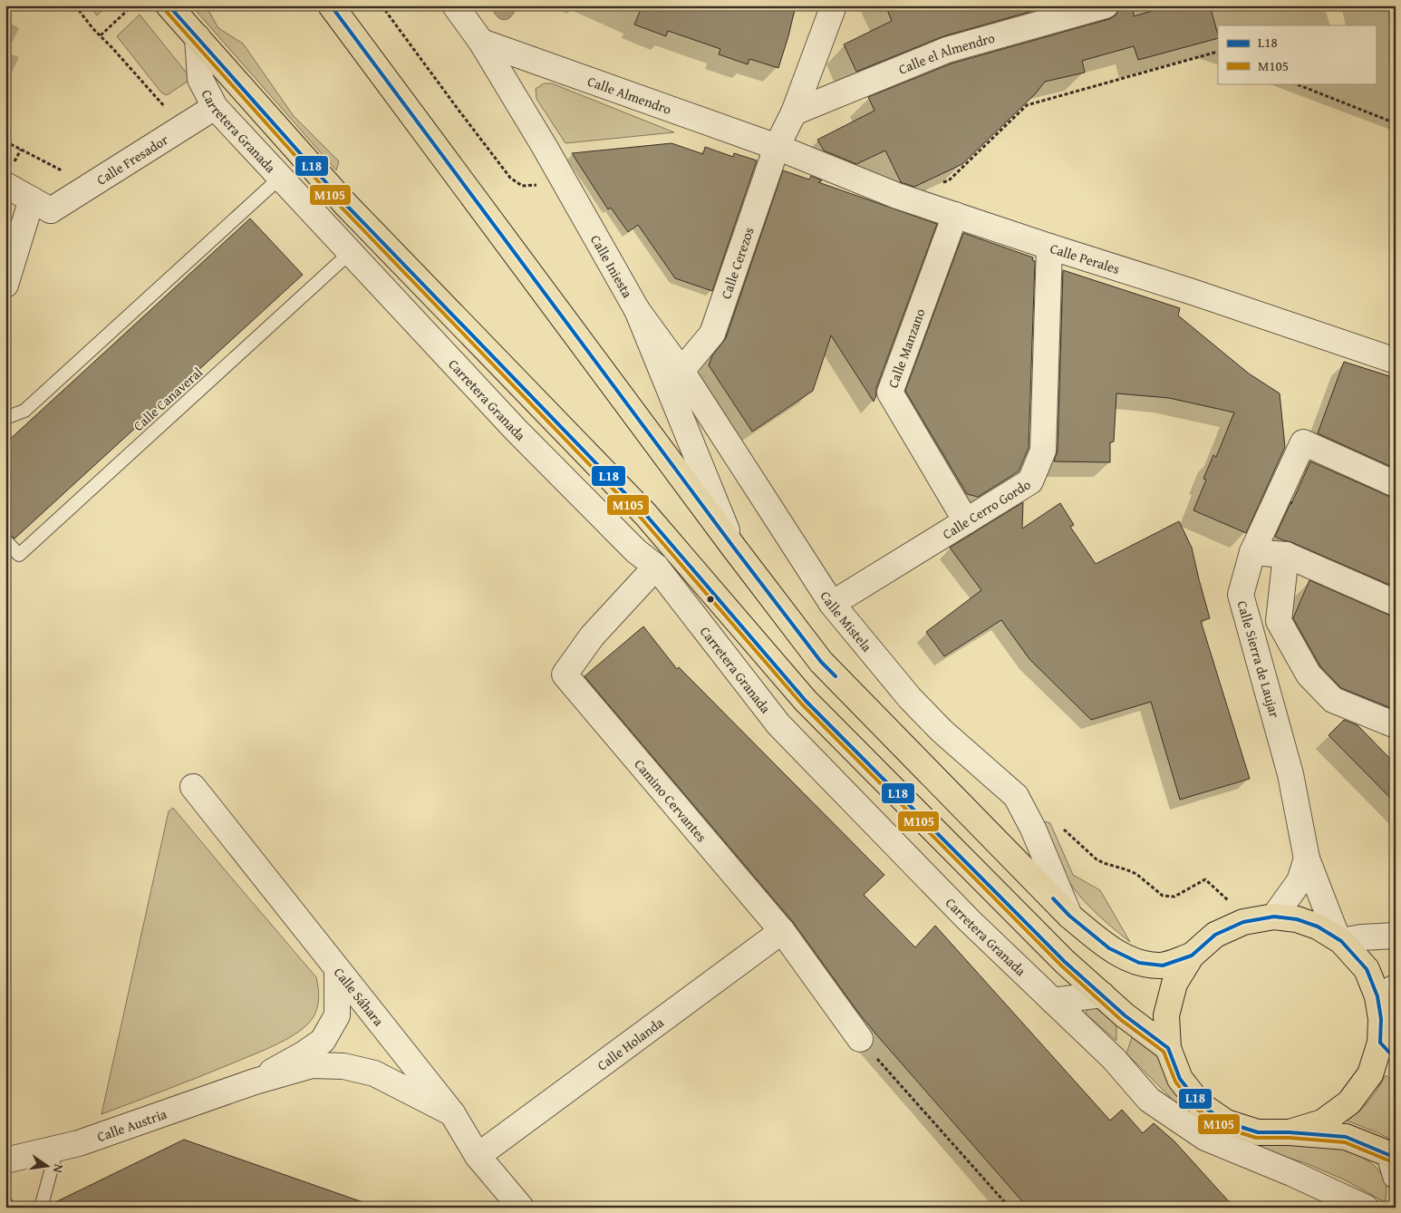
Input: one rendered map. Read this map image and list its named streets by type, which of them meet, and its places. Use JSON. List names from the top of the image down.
{
  "streets": {
    "main road": ["Carretera Granada"],
    "street": [
      "Calle el Almendro",
      "Calle Almendro",
      "Calle Fresador",
      "Calle Perales",
      "Calle Cerezos",
      "Calle Iniesta",
      "Calle Manzano",
      "Calle Cerro Gordo",
      "Calle Mistela",
      "Calle Sierra de Laujar",
      "Camino Cervantes",
      "Calle Sáhara",
      "Calle Holanda",
      "Calle Austria"
    ],
    "lane": ["Calle Canaveral"]
  },
  "crossings": [
    ["Calle el Almendro", "Calle Cerezos"],
    ["Calle Almendro", "Calle Perales"],
    ["Calle Almendro", "Calle Cerezos"],
    ["Calle Almendro", "Calle Iniesta"],
    ["Carretera Granada", "Calle Fresador"],
    ["Carretera Granada", "Calle Canaveral"],
    ["Carretera Granada", "Camino Cervantes"],
    ["Calle Perales", "Calle Cerezos"],
    ["Calle Perales", "Calle Manzano"],
    ["Calle Perales", "Calle Cerro Gordo"],
    ["Calle Cerezos", "Calle Mistela"],
    ["Calle Iniesta", "Calle Mistela"],
    ["Calle Manzano", "Calle Cerro Gordo"],
    ["Calle Cerro Gordo", "Calle Mistela"],
    ["Camino Cervantes", "Calle Holanda"],
    ["Calle Sáhara", "Calle Holanda"],
    ["Calle Sáhara", "Calle Austria"]
  ],
  "lines": ["transit line L18", "transit line M105"],
  "legend": ["L18", "M105"],
  "north": "right"
}
